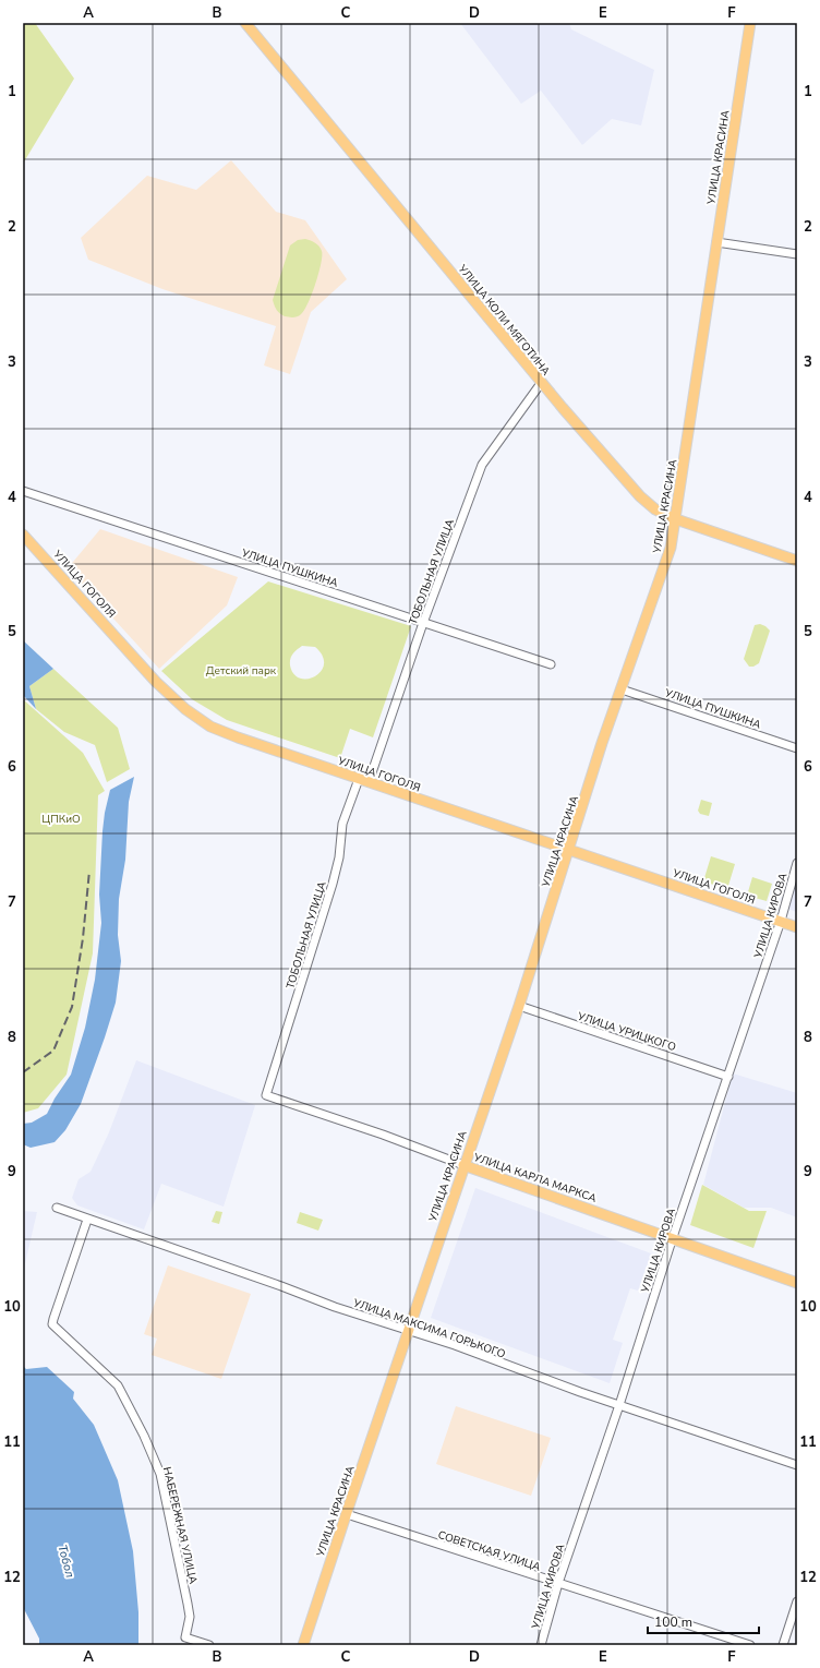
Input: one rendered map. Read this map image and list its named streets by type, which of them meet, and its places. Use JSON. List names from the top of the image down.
{
  "streets": {
    "main road": [
      "УЛИЦА КРАСИНА",
      "УЛИЦА КОЛИ МЯГОТИНА",
      "УЛИЦА ГОГОЛЯ",
      "УЛИЦА КАРЛА МАРКСА"
    ],
    "street": [
      "УЛИЦА ПУШКИНА",
      "ТОБОЛЬНАЯ УЛИЦА",
      "УЛИЦА КИРОВА",
      "УЛИЦА УРИЦКОГО",
      "УЛИЦА МАКСИМА ГОРЬКОГО",
      "НАБЕРЕЖНАЯ УЛИЦА",
      "СОВЕТСКАЯ УЛИЦА"
    ]
  },
  "crossings": [
    ["УЛИЦА КРАСИНА", "УЛИЦА КОЛИ МЯГОТИНА"],
    ["УЛИЦА КРАСИНА", "УЛИЦА ПУШКИНА"],
    ["УЛИЦА КРАСИНА", "УЛИЦА ГОГОЛЯ"],
    ["УЛИЦА КРАСИНА", "УЛИЦА УРИЦКОГО"],
    ["УЛИЦА КРАСИНА", "УЛИЦА КАРЛА МАРКСА"],
    ["УЛИЦА КРАСИНА", "УЛИЦА МАКСИМА ГОРЬКОГО"],
    ["УЛИЦА КРАСИНА", "СОВЕТСКАЯ УЛИЦА"],
    ["УЛИЦА КОЛИ МЯГОТИНА", "ТОБОЛЬНАЯ УЛИЦА"],
    ["УЛИЦА ПУШКИНА", "ТОБОЛЬНАЯ УЛИЦА"],
    ["ТОБОЛЬНАЯ УЛИЦА", "УЛИЦА ГОГОЛЯ"],
    ["ТОБОЛЬНАЯ УЛИЦА", "УЛИЦА КАРЛА МАРКСА"],
    ["УЛИЦА ГОГОЛЯ", "УЛИЦА КИРОВА"],
    ["УЛИЦА КИРОВА", "УЛИЦА УРИЦКОГО"],
    ["УЛИЦА КИРОВА", "УЛИЦА КАРЛА МАРКСА"],
    ["УЛИЦА КИРОВА", "УЛИЦА МАКСИМА ГОРЬКОГО"],
    ["УЛИЦА КИРОВА", "СОВЕТСКАЯ УЛИЦА"],
    ["УЛИЦА МАКСИМА ГОРЬКОГО", "НАБЕРЕЖНАЯ УЛИЦА"]
  ],
  "water": ["Тобол"],
  "parks": ["Детский парк", "ЦПКиО"],
  "scale_bar": "100 m",
  "grid": {
    "columns": [
      "A",
      "B",
      "C",
      "D",
      "E",
      "F"
    ],
    "rows": [
      "1",
      "2",
      "3",
      "4",
      "5",
      "6",
      "7",
      "8",
      "9",
      "10",
      "11",
      "12"
    ]
  }
}
